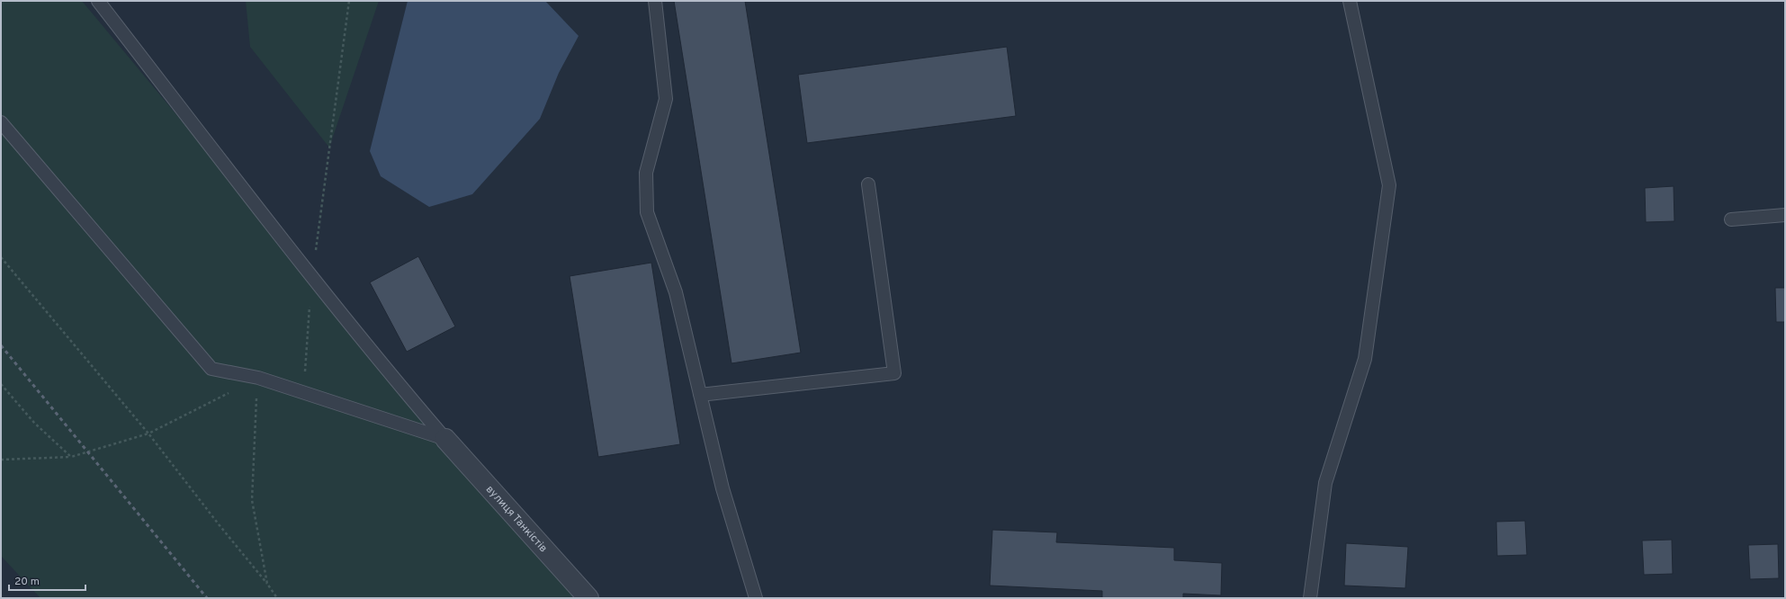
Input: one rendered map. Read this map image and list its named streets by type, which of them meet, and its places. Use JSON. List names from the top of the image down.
{
  "streets": {
    "street": ["вулиця Танкістів"]
  },
  "scale_bar": "20 m"
}
